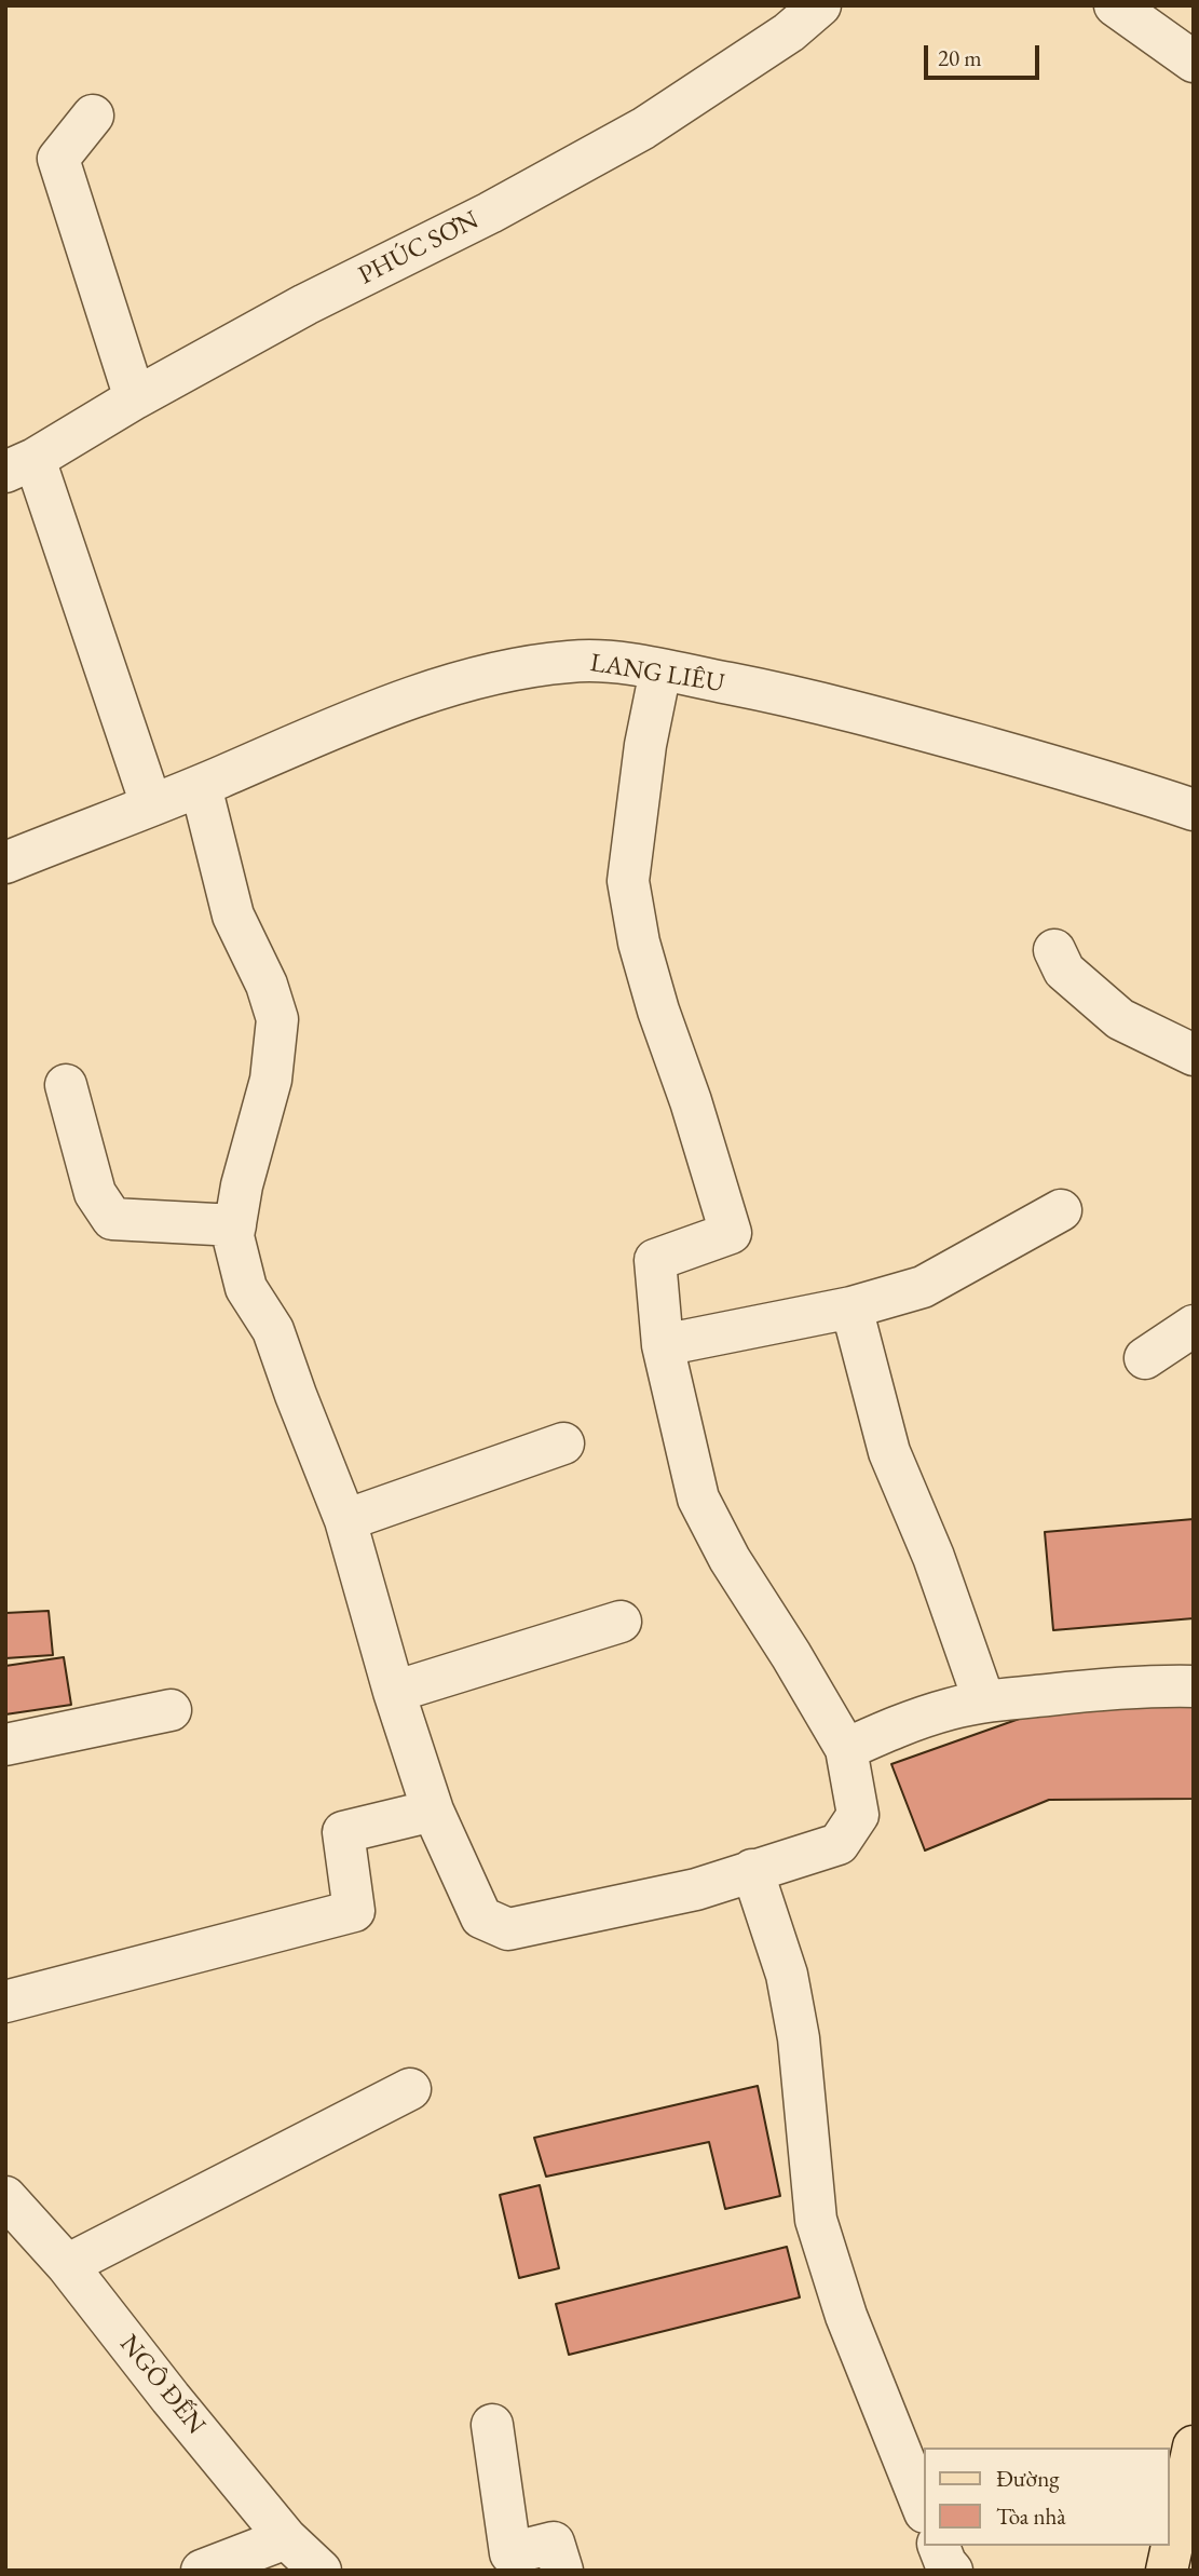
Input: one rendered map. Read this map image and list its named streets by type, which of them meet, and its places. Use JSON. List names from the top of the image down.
{
  "streets": {
    "street": ["PHÚC SƠN", "LANG LIÊU", "NGÔ ĐẾN"]
  },
  "legend": ["Đường", "Tòa nhà"],
  "scale_bar": "20 m"
}
